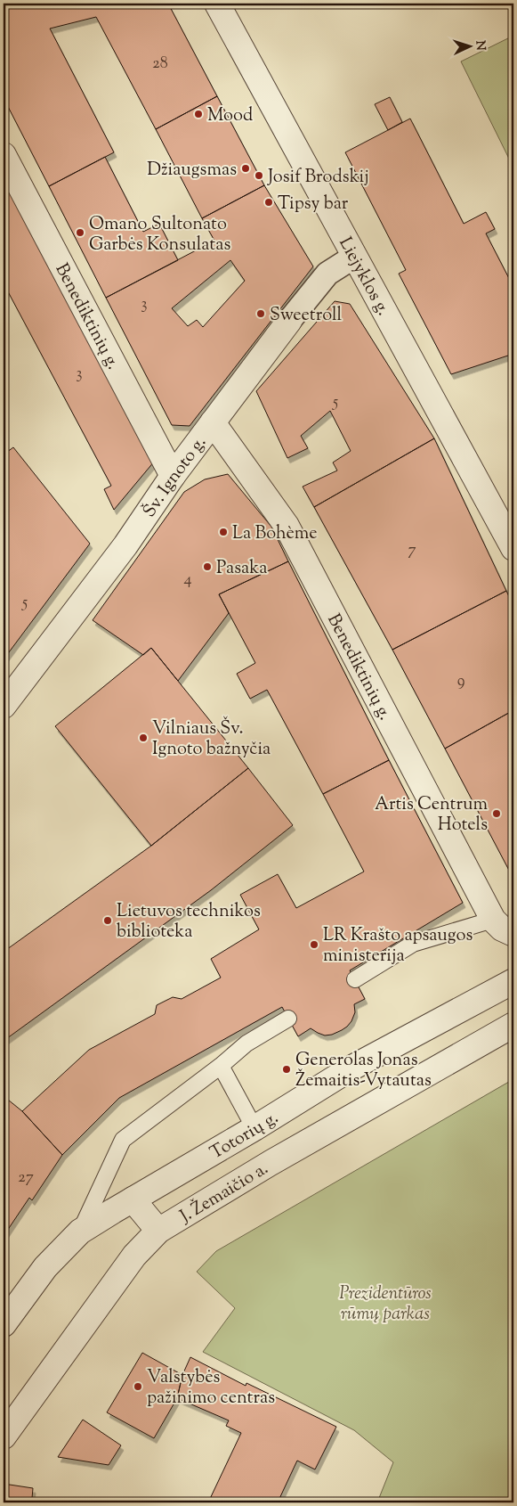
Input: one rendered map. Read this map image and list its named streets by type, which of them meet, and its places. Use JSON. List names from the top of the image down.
{
  "streets": {
    "street": [
      "Liejyklos g.",
      "Benediktinių g.",
      "Šv. Ignoto g.",
      "Totorių g.",
      "J. Žemaičio a."
    ]
  },
  "crossings": [
    ["Liejyklos g.", "Šv. Ignoto g."],
    ["Benediktinių g.", "Šv. Ignoto g."]
  ],
  "parks": ["Prezidentūros rūmų parkas"],
  "places": [
    "Mood",
    "Džiaugsmas",
    "Josif Brodskij",
    "Tipsy bar",
    "Omano Sultonato Garbės Konsulatas",
    "Sweetroll",
    "La Bohème",
    "Pasaka",
    "Vilniaus Šv. Ignoto bažnyčia",
    "Artis Centrum Hotels",
    "Lietuvos technikos biblioteka",
    "LR Krašto apsaugos ministerija",
    "Generolas Jonas Žemaitis-Vytautas",
    "Valstybės pažinimo centras"
  ],
  "house_numbers": [
    "28",
    "3",
    "3",
    "5",
    "7",
    "4",
    "5",
    "9",
    "27"
  ],
  "north": "right"
}
